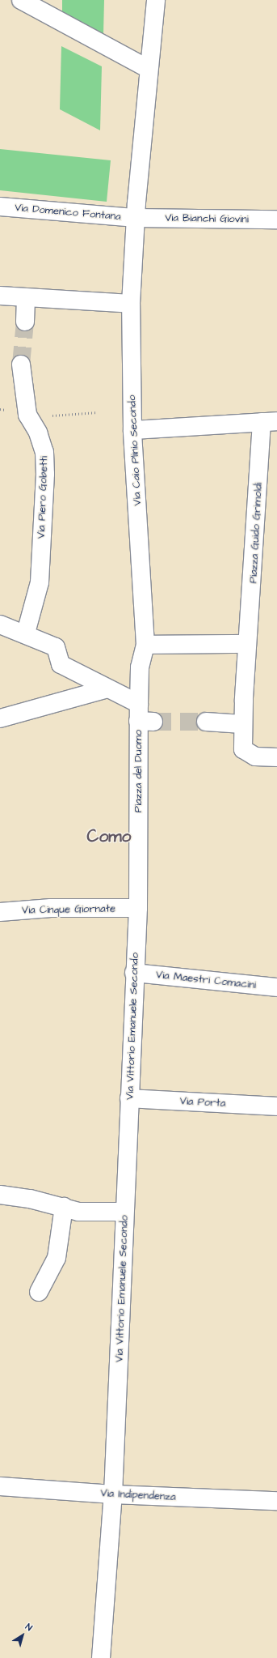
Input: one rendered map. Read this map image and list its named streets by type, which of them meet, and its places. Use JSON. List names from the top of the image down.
{
  "streets": {
    "street": [
      "Via Domenico Fontana",
      "Via Bianchi Giovini",
      "Via Caio Plinio Secondo",
      "Via Piero Gobetti",
      "Piazza Guido Grimoldi",
      "Piazza del Duomo",
      "Via Cinque Giornate",
      "Via Maestri Comacini",
      "Via Vittorio Emanuele Secondo",
      "Via Porta",
      "Via Indipendenza"
    ]
  },
  "crossings": [
    ["Via Domenico Fontana", "Via Bianchi Giovini"],
    ["Via Domenico Fontana", "Via Caio Plinio Secondo"],
    ["Via Bianchi Giovini", "Via Caio Plinio Secondo"],
    ["Via Caio Plinio Secondo", "Piazza del Duomo"],
    ["Piazza del Duomo", "Via Cinque Giornate"],
    ["Piazza del Duomo", "Via Vittorio Emanuele Secondo"],
    ["Via Cinque Giornate", "Via Vittorio Emanuele Secondo"],
    ["Via Maestri Comacini", "Via Vittorio Emanuele Secondo"],
    ["Via Vittorio Emanuele Secondo", "Via Porta"],
    ["Via Vittorio Emanuele Secondo", "Via Indipendenza"]
  ],
  "districts": ["Como"],
  "north": "top right"
}
